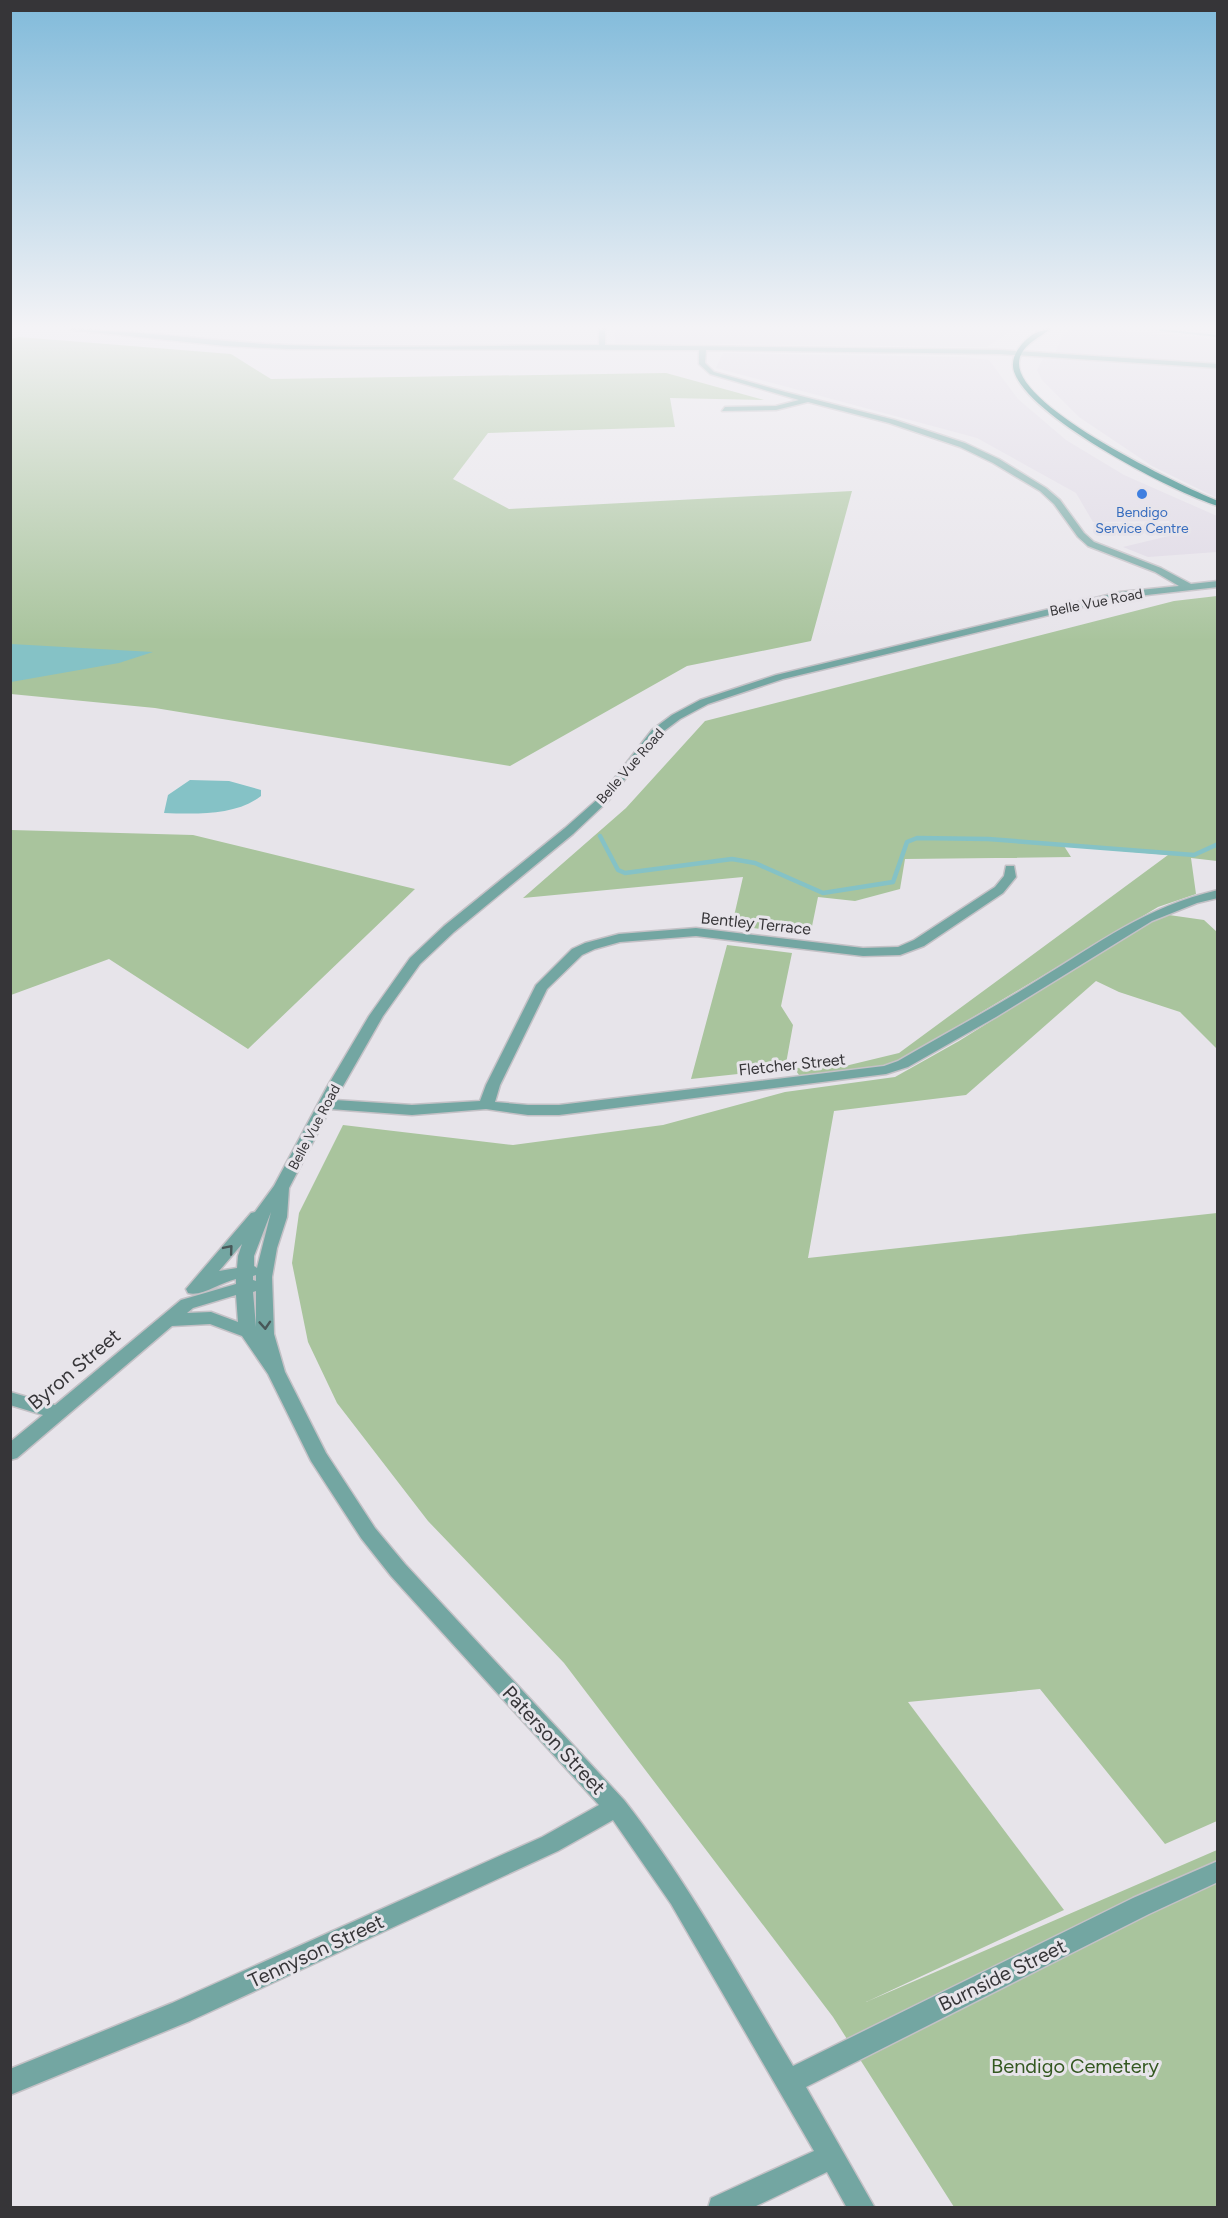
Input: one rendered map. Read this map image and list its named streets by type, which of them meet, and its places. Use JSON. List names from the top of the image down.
{
  "streets": {
    "street": [
      "Belle Vue Road",
      "Bentley Terrace",
      "Fletcher Street",
      "Byron Street",
      "Paterson Street",
      "Tennyson Street",
      "Burnside Street"
    ]
  },
  "crossings": [
    ["Belle Vue Road", "Fletcher Street"],
    ["Belle Vue Road", "Byron Street"],
    ["Belle Vue Road", "Paterson Street"],
    ["Bentley Terrace", "Fletcher Street"],
    ["Byron Street", "Paterson Street"],
    ["Paterson Street", "Tennyson Street"],
    ["Paterson Street", "Burnside Street"]
  ],
  "parks": ["Bendigo Cemetery"],
  "places": ["Bendigo Service Centre"]
}
